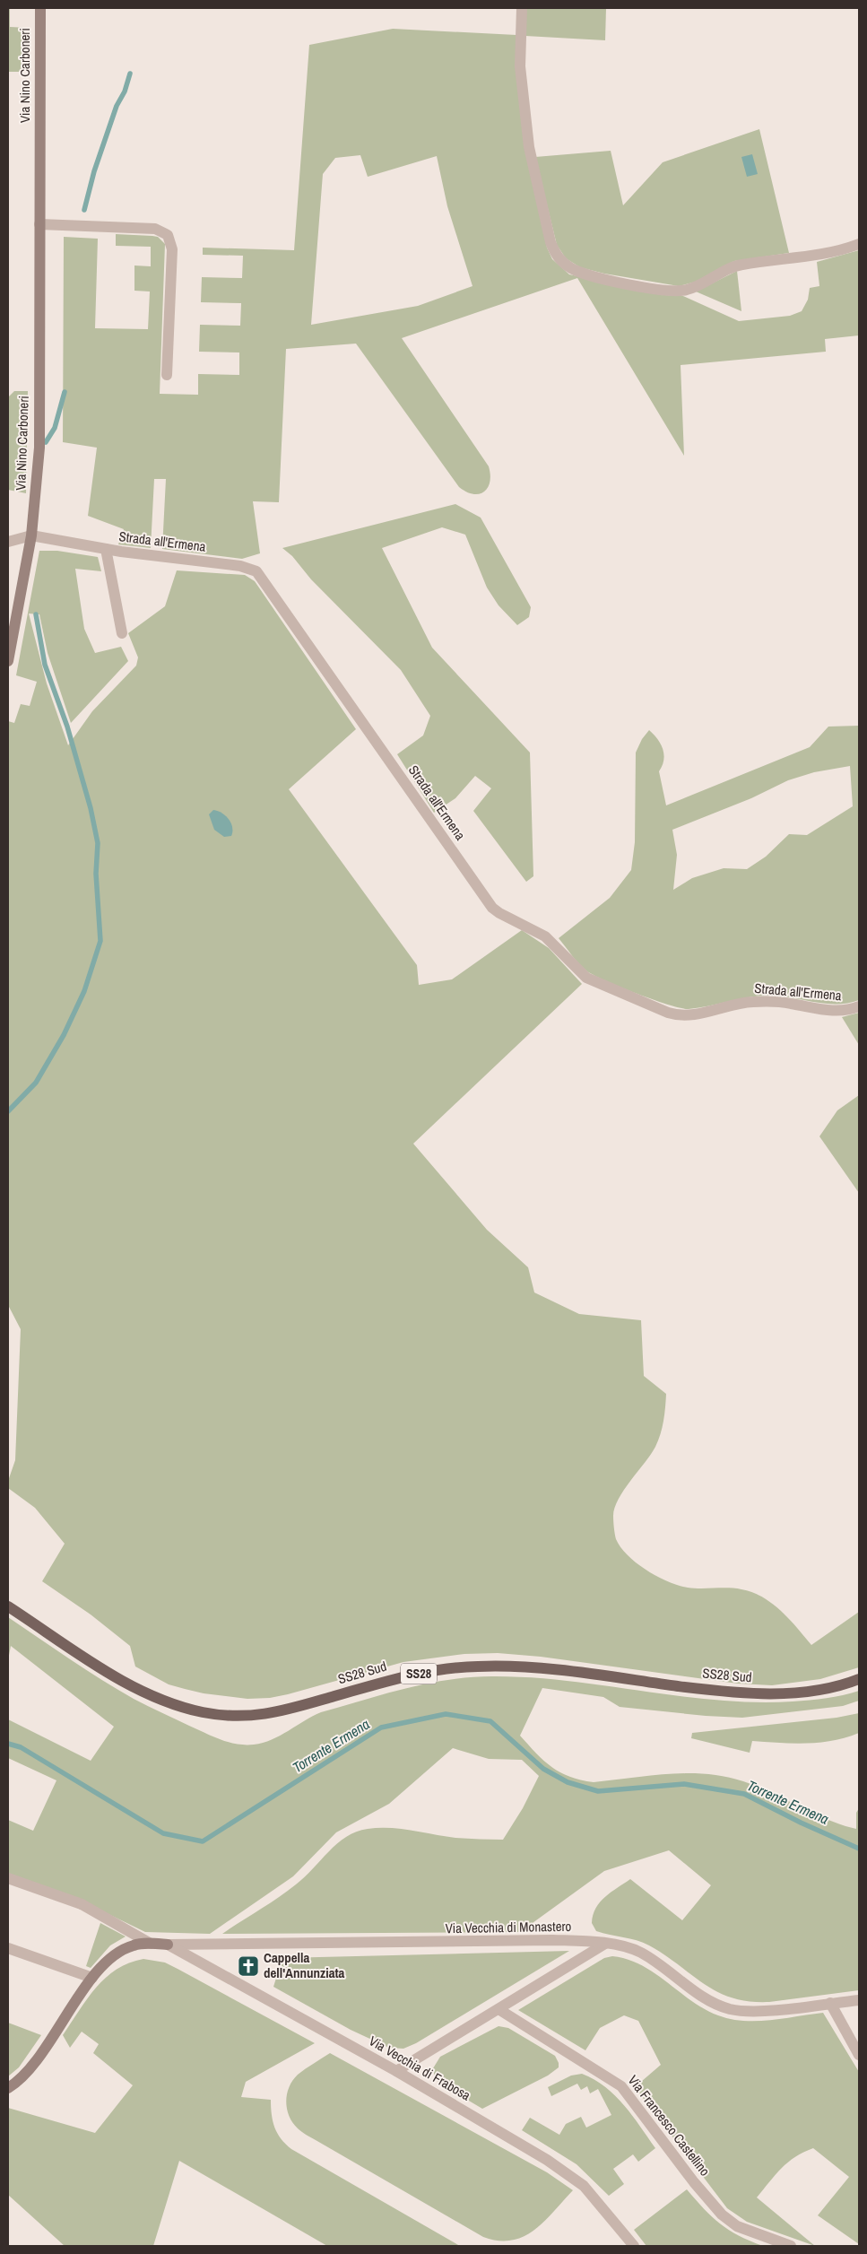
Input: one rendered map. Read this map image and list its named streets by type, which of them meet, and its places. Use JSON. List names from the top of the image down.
{
  "streets": {
    "main road": ["Via Nino Carboneri", "SS28 Sud", "SS28"],
    "street": [
      "Strada all'Ermena",
      "Via Vecchia di Monastero",
      "Via Vecchia di Frabosa",
      "Via Francesco Castellino"
    ]
  },
  "crossings": [
    ["Via Nino Carboneri", "Strada all'Ermena"],
    ["Via Vecchia di Monastero", "Via Vecchia di Frabosa"]
  ],
  "water": ["Torrente Ermena"],
  "places": {
    "church": ["Cappella dell'Annunziata"]
  }
}
